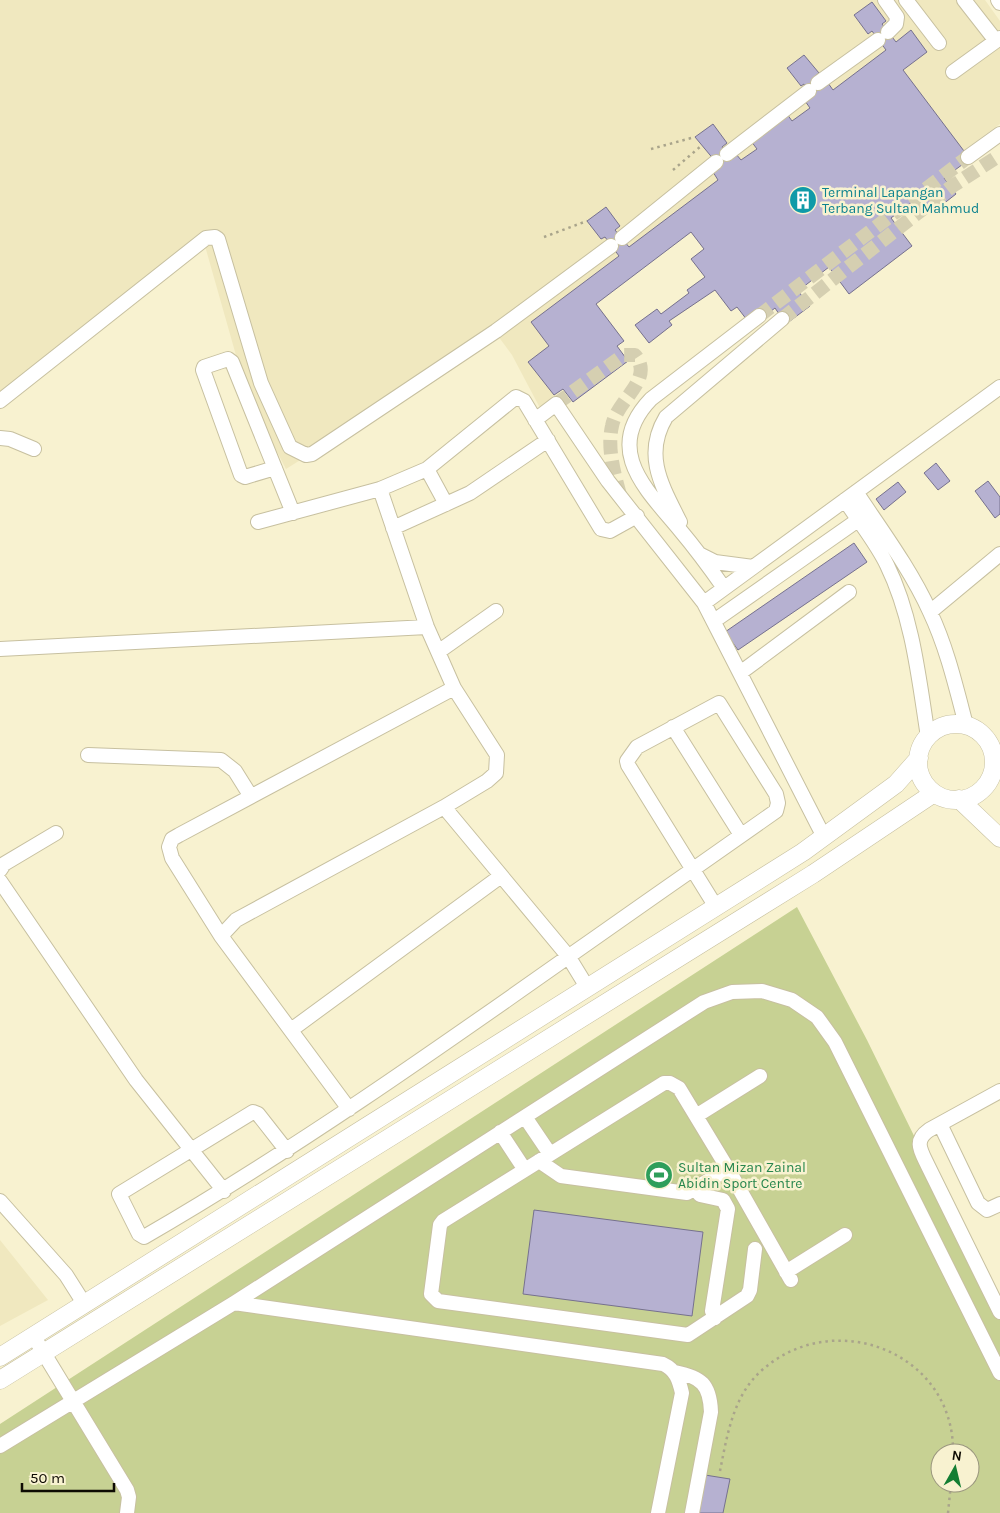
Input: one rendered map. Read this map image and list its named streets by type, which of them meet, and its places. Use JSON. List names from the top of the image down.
{
  "places": {
    "building": ["Terminal Lapangan Terbang Sultan Mahmud"],
    "sports": ["Sultan Mizan Zainal Abidin Sport Centre"]
  },
  "scale_bar": "50 m",
  "north": "top"
}
